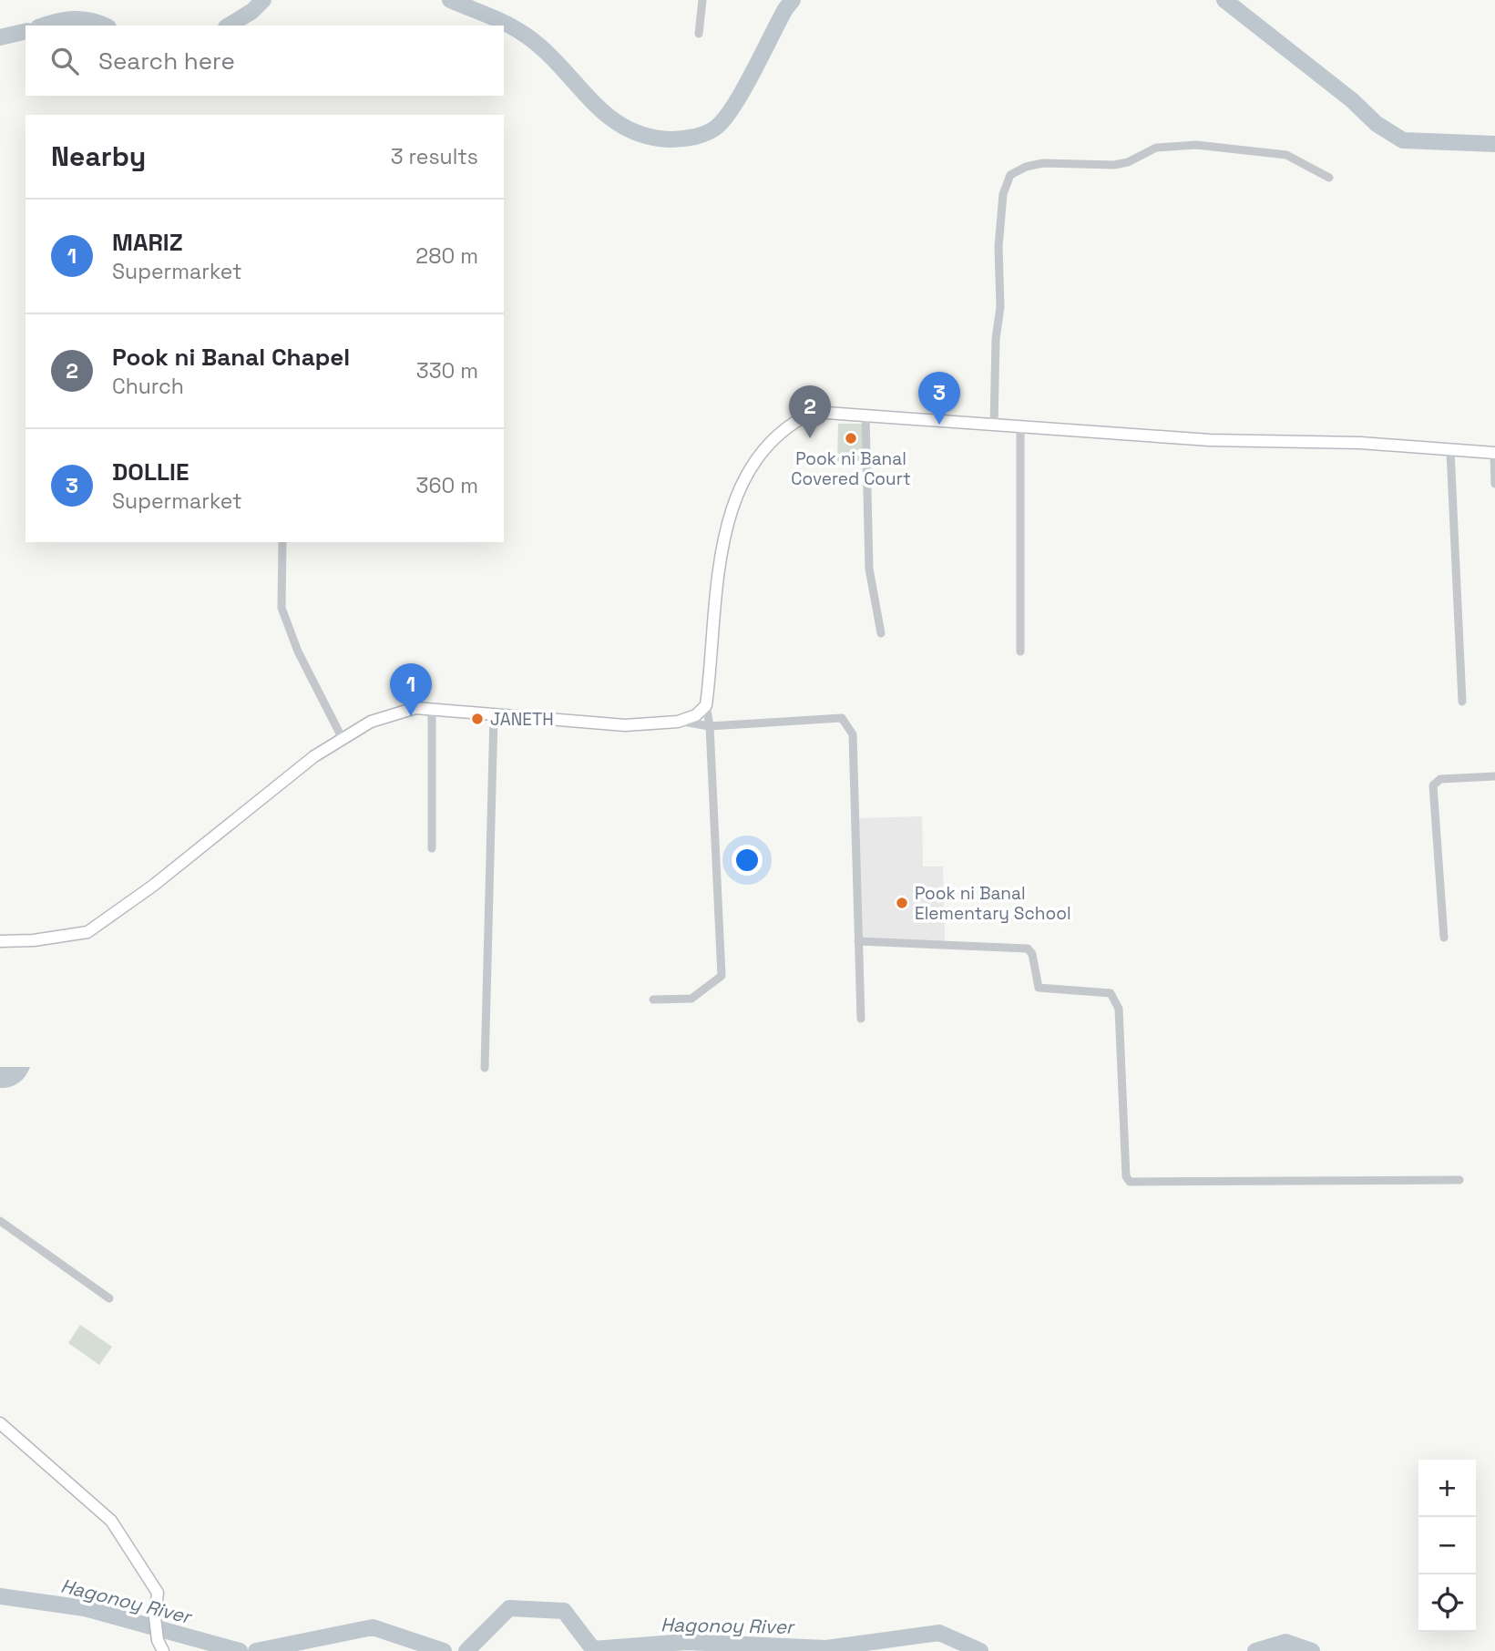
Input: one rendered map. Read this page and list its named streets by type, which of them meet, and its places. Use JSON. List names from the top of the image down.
{
  "water": ["Hagonoy River"],
  "places": ["Pook ni Banal Covered Court", "JANETH", "Pook ni Banal Elementary School"],
  "page": {
    "search": "Search here",
    "heading": ["Nearby", "3 results"],
    "list": [
      {
        "mark": "1",
        "name": "MARIZ",
        "note": "Supermarket",
        "value": "280 m"
      },
      {
        "mark": "2",
        "name": "Pook ni Banal Chapel",
        "note": "Church",
        "value": "330 m"
      },
      {
        "mark": "3",
        "name": "DOLLIE",
        "note": "Supermarket",
        "value": "360 m"
      }
    ],
    "pins": ["3", "2", "1"],
    "map_buttons": ["+", "−"]
  }
}
